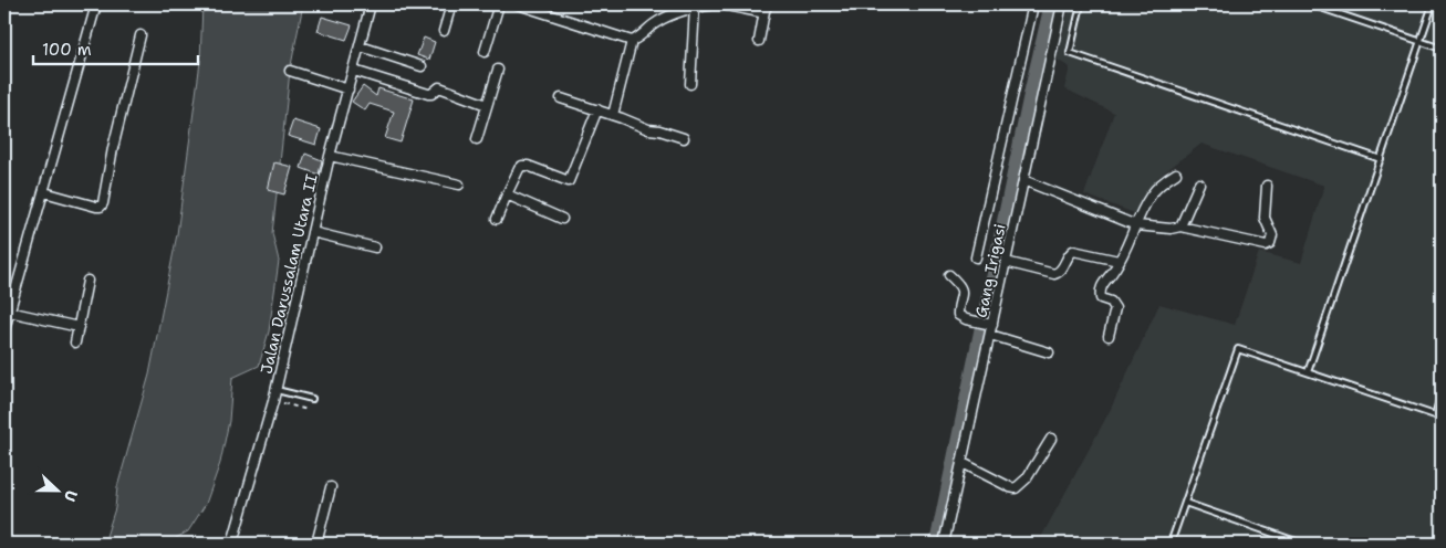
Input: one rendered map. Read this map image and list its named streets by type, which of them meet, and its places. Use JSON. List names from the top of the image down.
{
  "streets": {
    "street": ["Gang Irigasi", "Jalan Darussalam Utara II"]
  },
  "scale_bar": "100 m",
  "north": "right"
}
